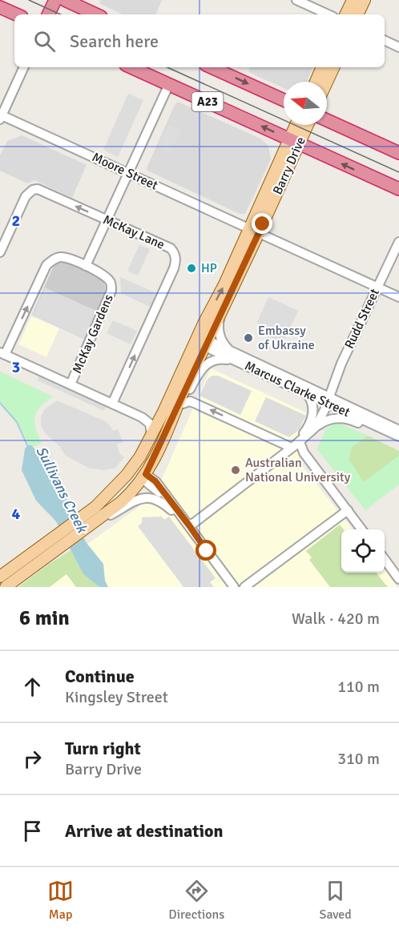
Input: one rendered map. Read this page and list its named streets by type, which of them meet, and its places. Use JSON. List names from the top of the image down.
{
  "streets": {
    "highway": ["A23"],
    "main road": ["Barry Drive"],
    "street": [
      "Moore Street",
      "McKay Lane",
      "Rudd Street",
      "McKay Gardens",
      "Marcus Clarke Street"
    ]
  },
  "crossings": [
    ["A23", "Barry Drive"],
    ["Barry Drive", "Moore Street"],
    ["Barry Drive", "Marcus Clarke Street"],
    ["Moore Street", "Rudd Street"],
    ["Rudd Street", "Marcus Clarke Street"]
  ],
  "one_way": ["McKay Gardens"],
  "water": ["Sullivans Creek"],
  "places": ["HP", "Embassy of Ukraine", "Australian National University"],
  "north": "left",
  "page": {
    "search": "Search here",
    "heading": ["6 min", "Walk · 420 m"],
    "list": [
      ["Continue", "Kingsley Street", "110 m"],
      ["Turn right", "Barry Drive", "310 m"],
      "Arrive at destination"
    ],
    "nav": ["Map", "Directions", "Saved"]
  },
  "grid": {
    "rows": ["2", "3", "4"]
  }
}
